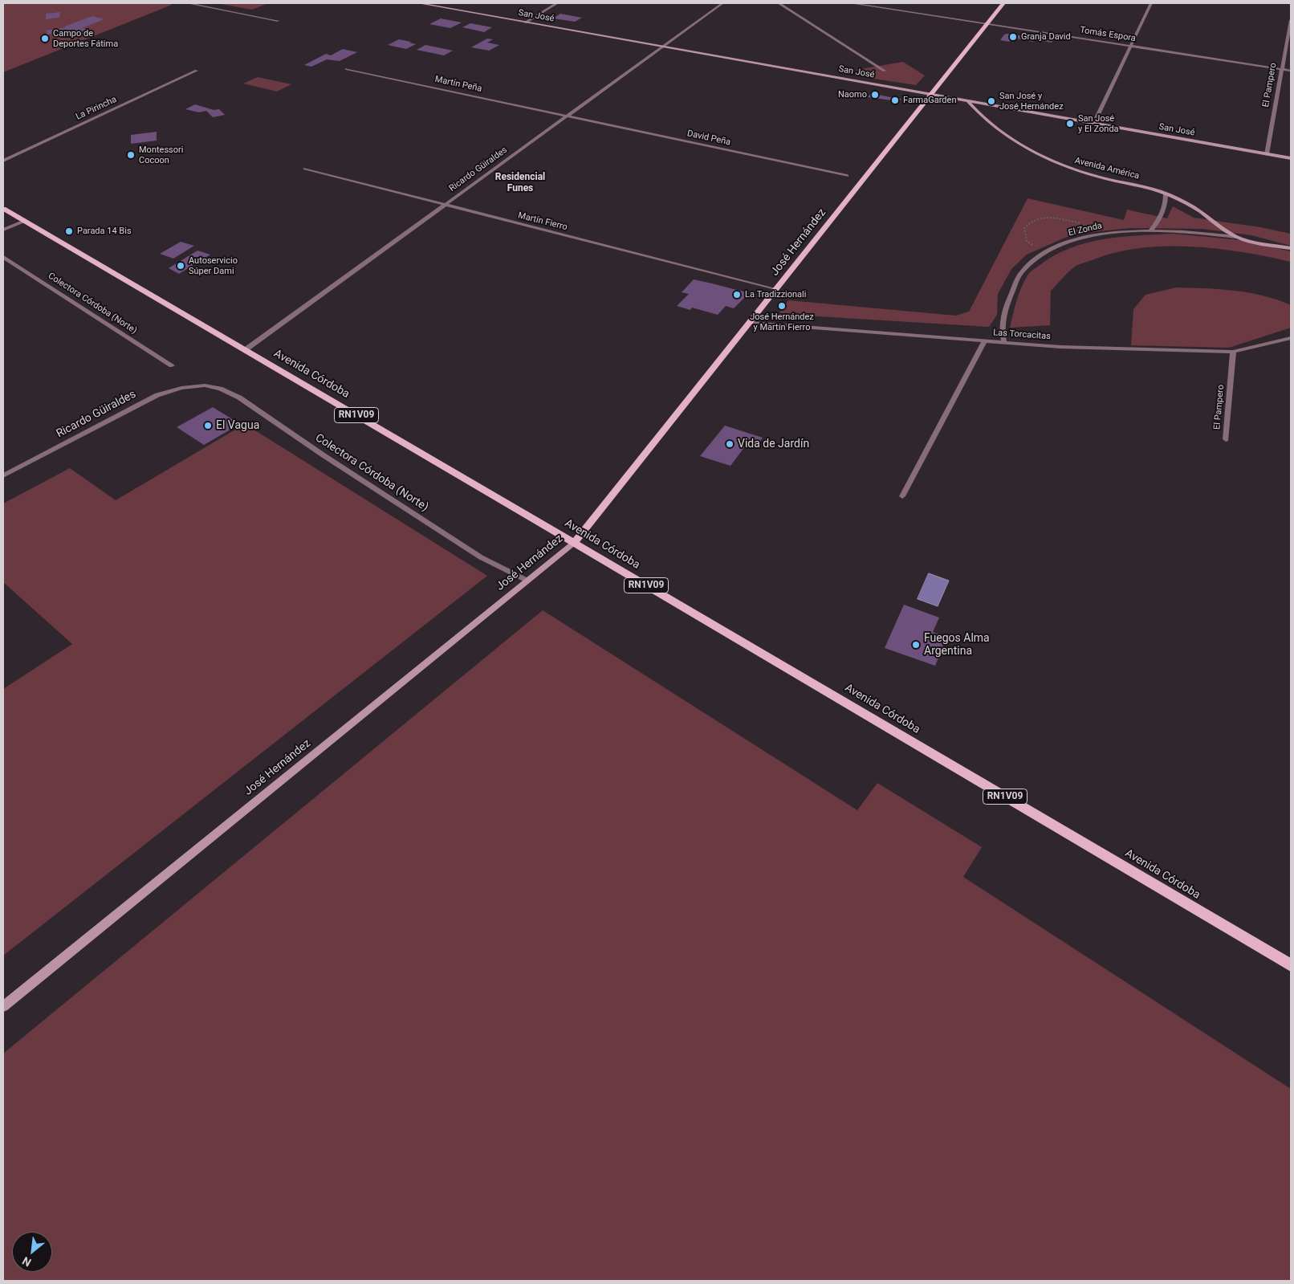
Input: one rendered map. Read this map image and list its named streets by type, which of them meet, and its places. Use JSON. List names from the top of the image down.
{
  "streets": {
    "main road": ["José Hernández", "Avenida Córdoba", "RN1V09"],
    "street": [
      "San José",
      "Tomás Espora",
      "Martín Peña",
      "El Pampero",
      "La Pirincha",
      "David Peña",
      "Avenida América",
      "Ricardo Güiraldes",
      "Martín Fierro",
      "El Zonda",
      "Colectora Córdoba (Norte)",
      "Las Torcacitas"
    ]
  },
  "crossings": [
    ["San José", "El Pampero"],
    ["San José", "Avenida América"],
    ["San José", "Ricardo Güiraldes"],
    ["San José", "José Hernández"],
    ["Tomás Espora", "El Pampero"],
    ["Tomás Espora", "José Hernández"],
    ["Martín Peña", "David Peña"],
    ["Martín Peña", "Ricardo Güiraldes"],
    ["El Pampero", "Las Torcacitas"],
    ["David Peña", "Ricardo Güiraldes"],
    ["Avenida América", "El Zonda"],
    ["Ricardo Güiraldes", "Martín Fierro"],
    ["Ricardo Güiraldes", "Colectora Córdoba (Norte)"],
    ["Ricardo Güiraldes", "Avenida Córdoba"],
    ["Martín Fierro", "José Hernández"],
    ["El Zonda", "Las Torcacitas"],
    ["José Hernández", "Colectora Córdoba (Norte)"],
    ["José Hernández", "Las Torcacitas"],
    ["José Hernández", "Avenida Córdoba"]
  ],
  "districts": ["Residencial Funes"],
  "places": [
    "Granja David",
    "Campo de Deportes Fátima",
    "Naomo",
    "FarmaGarden",
    "San José y José Hernández",
    "San José y El Zonda",
    "Montessori Cocoon",
    "Parada 14 Bis",
    "Autoservicio Súper Dami",
    "La Tradizzionali",
    "José Hernández y Martín Fierro",
    "El Vagua",
    "Vida de Jardín",
    "Fuegos Alma Argentina"
  ],
  "north": "bottom left"
}
